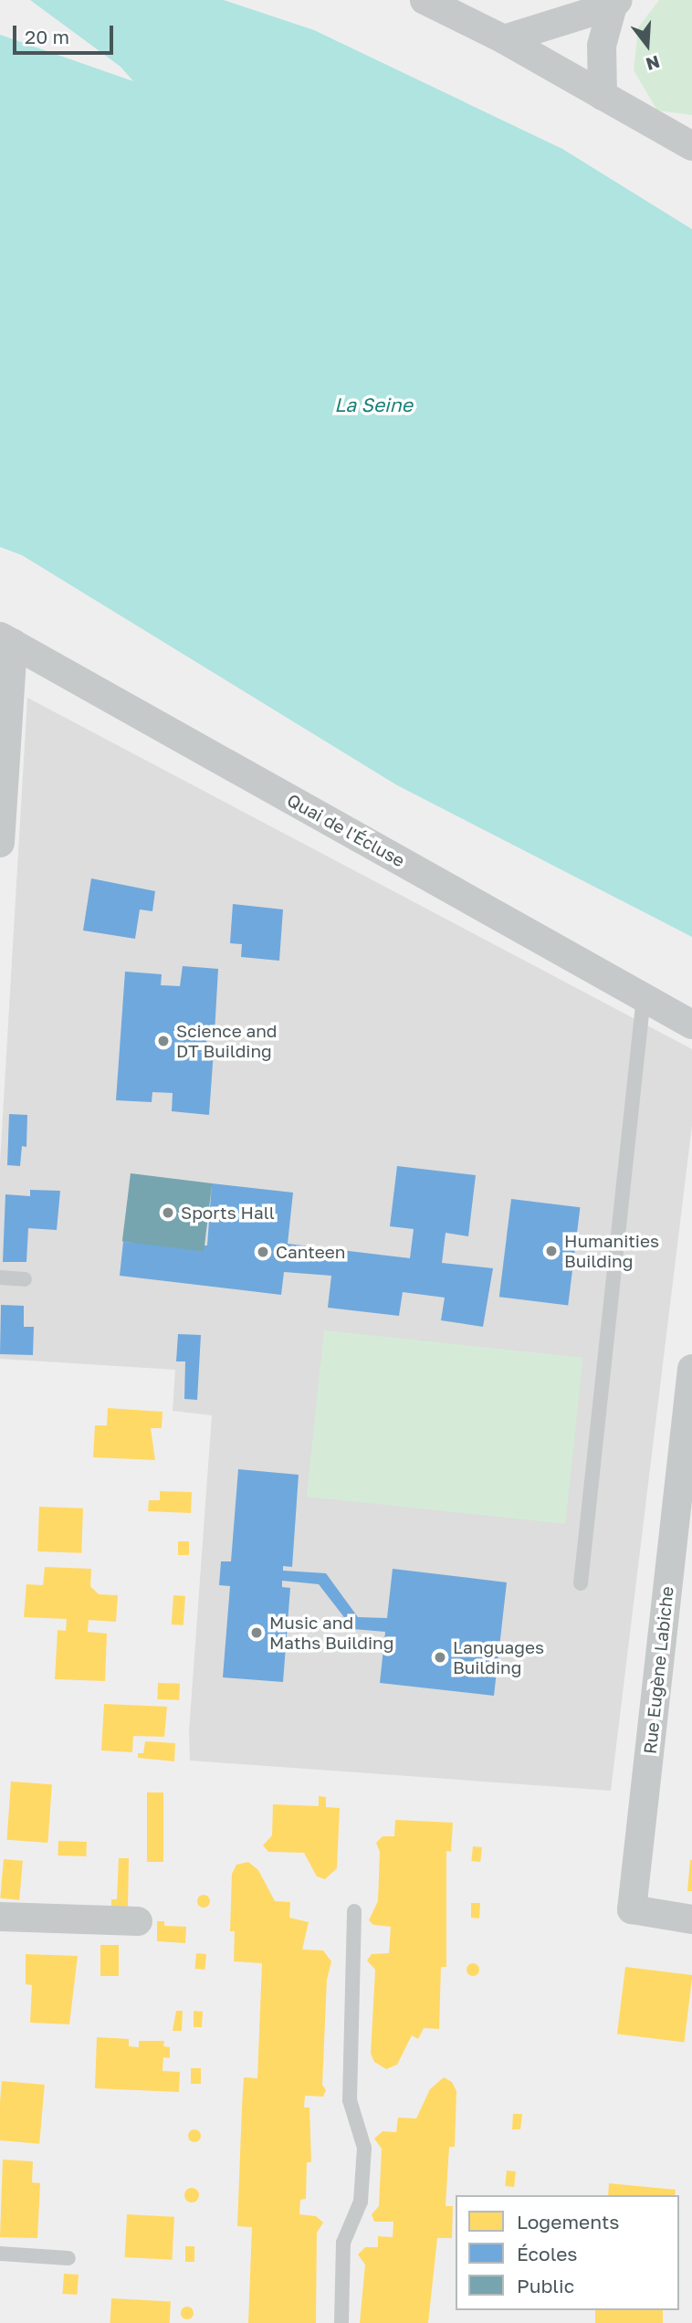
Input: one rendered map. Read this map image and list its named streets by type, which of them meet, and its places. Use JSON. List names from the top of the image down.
{
  "streets": {
    "street": ["Quai de l'Écluse", "Rue Eugène Labiche"]
  },
  "water": ["La Seine"],
  "places": [
    "Science and DT Building",
    "Sports Hall",
    "Humanities Building",
    "Canteen",
    "Music and Maths Building",
    "Languages Building"
  ],
  "legend": ["Logements", "Écoles", "Public"],
  "scale_bar": "20 m",
  "north": "bottom"
}
